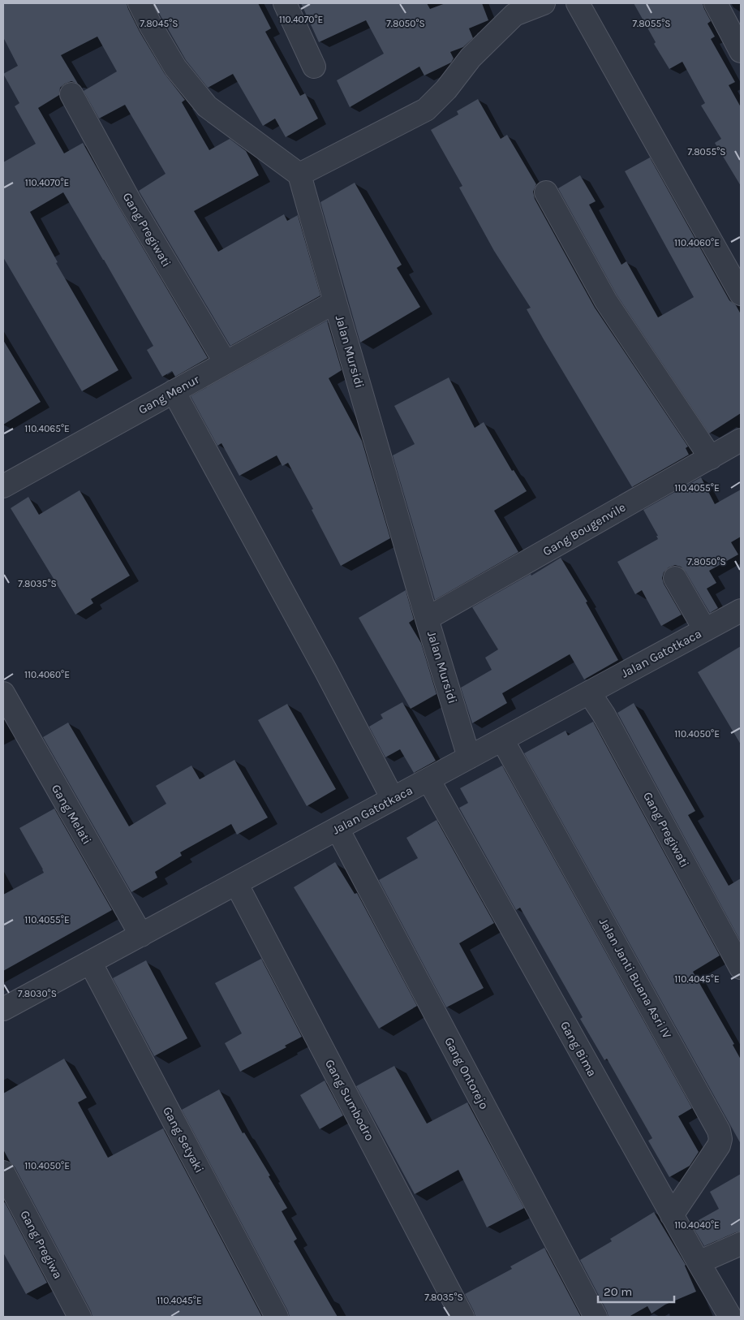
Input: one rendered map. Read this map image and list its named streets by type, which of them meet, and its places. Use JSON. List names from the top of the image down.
{
  "streets": {
    "street": [
      "Gang Pregiwati",
      "Jalan Mursidi",
      "Gang Menur",
      "Gang Bougenvile",
      "Jalan Gatotkaca",
      "Gang Melati",
      "Jalan Janti Buana Asri IV",
      "Gang Bima",
      "Gang Ontorejo",
      "Gang Sumbodro",
      "Gang Setyaki",
      "Gang Pregiwa"
    ]
  },
  "crossings": [
    ["Gang Pregiwati", "Gang Menur"],
    ["Gang Pregiwati", "Jalan Gatotkaca"],
    ["Jalan Mursidi", "Gang Menur"],
    ["Jalan Mursidi", "Gang Bougenvile"],
    ["Jalan Mursidi", "Jalan Gatotkaca"],
    ["Jalan Gatotkaca", "Gang Melati"],
    ["Jalan Gatotkaca", "Jalan Janti Buana Asri IV"],
    ["Jalan Gatotkaca", "Gang Bima"],
    ["Jalan Gatotkaca", "Gang Ontorejo"],
    ["Jalan Gatotkaca", "Gang Sumbodro"],
    ["Jalan Gatotkaca", "Gang Setyaki"],
    ["Jalan Janti Buana Asri IV", "Gang Bima"]
  ],
  "scale_bar": "20 m",
  "coordinates": [
    "110.4070°E",
    "7.8045°S",
    "7.8050°S",
    "7.8055°S",
    "110.4060°E",
    "110.4065°E",
    "110.4055°E",
    "7.8035°S",
    "110.4050°E",
    "110.4045°E",
    "7.8030°S",
    "110.4040°E"
  ]
}
